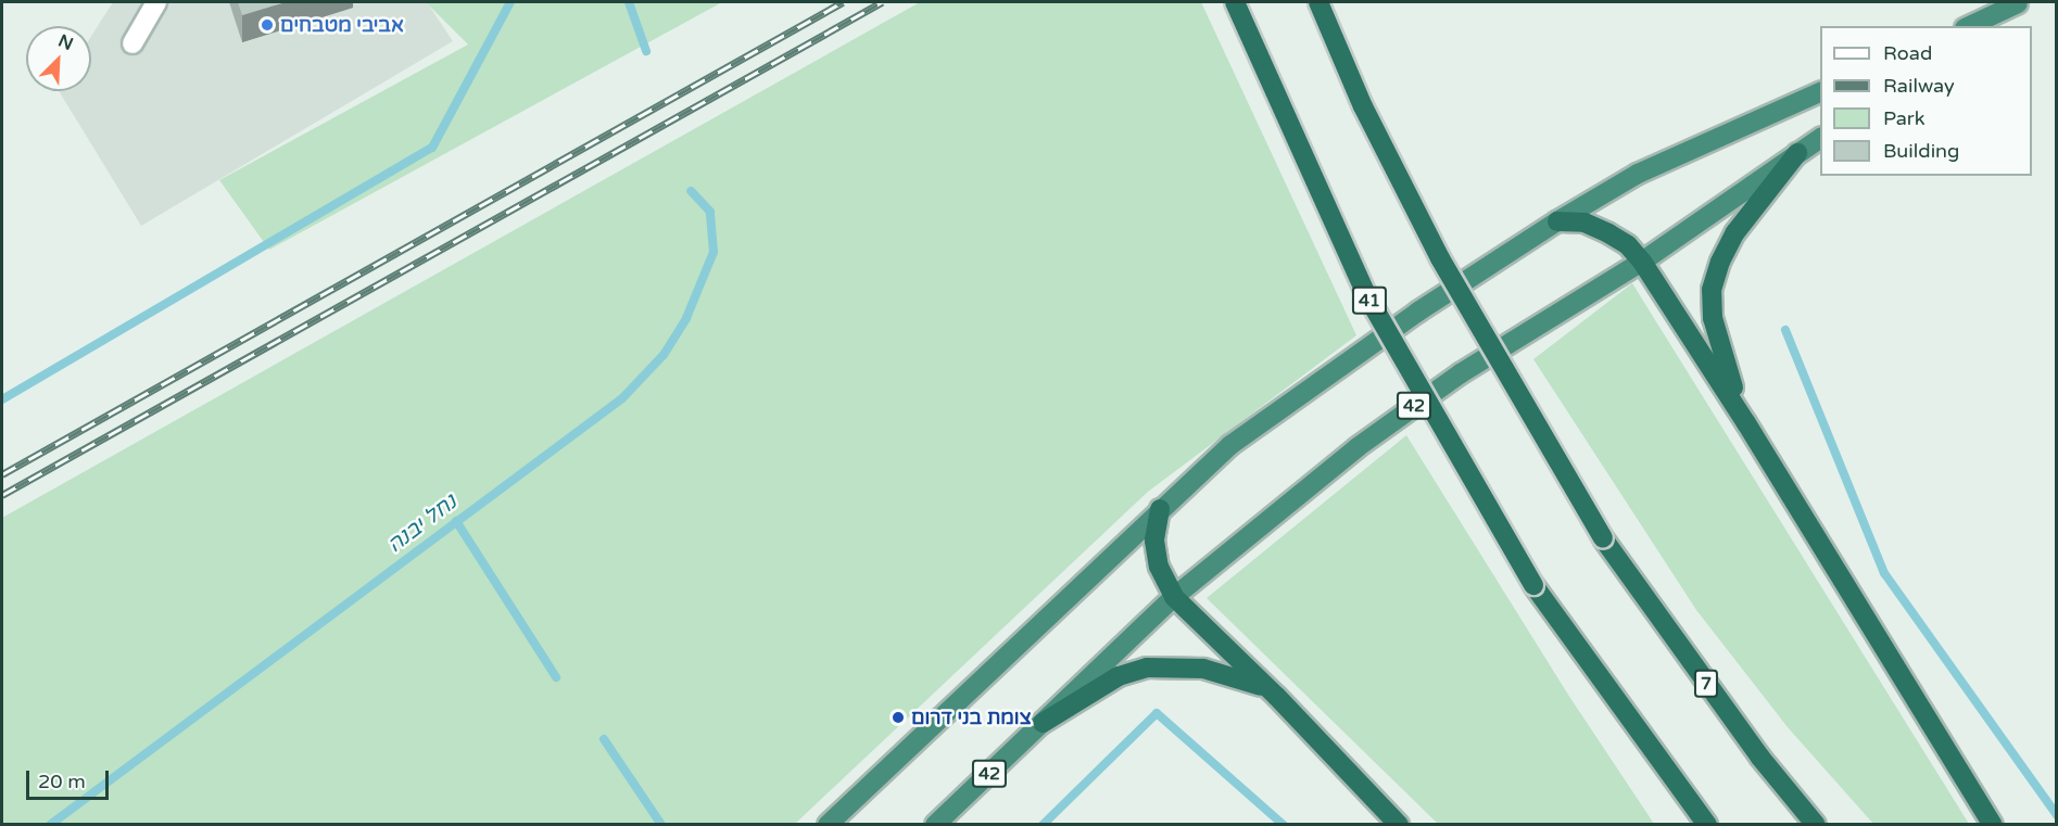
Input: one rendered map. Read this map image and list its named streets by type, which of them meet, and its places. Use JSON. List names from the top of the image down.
{
  "streets": {
    "highway": ["41", "42", "7"]
  },
  "water": ["נחל יבנה"],
  "places": ["אביבי מטבחים", "צומת בני דרום"],
  "legend": [
    "Road",
    "Railway",
    "Park",
    "Building"
  ],
  "scale_bar": "20 m",
  "north": "top right"
}
